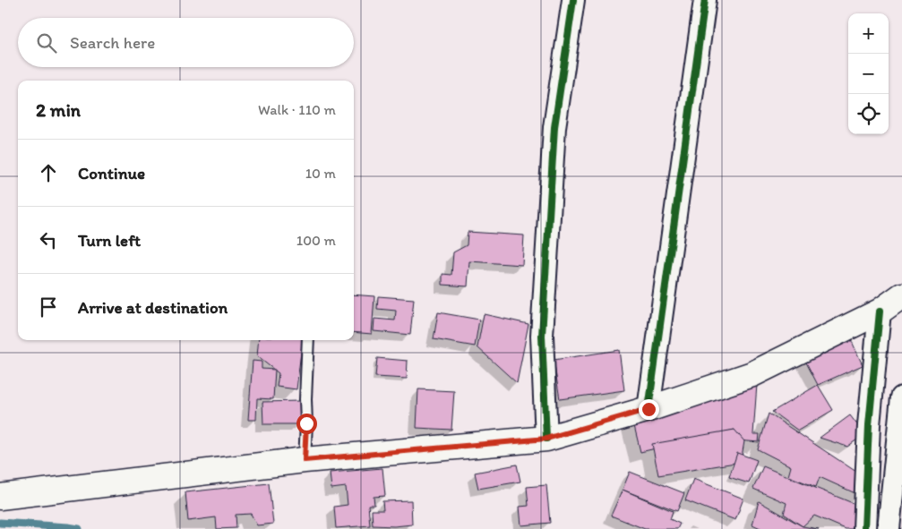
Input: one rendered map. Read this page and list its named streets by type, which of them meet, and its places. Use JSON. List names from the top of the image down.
{
  "page": {
    "map_buttons": ["+", "−"],
    "search": "Search here",
    "heading": ["2 min", "Walk · 110 m"],
    "list": [
      ["Continue", "10 m"],
      ["Turn left", "100 m"],
      "Arrive at destination"
    ]
  }
}
